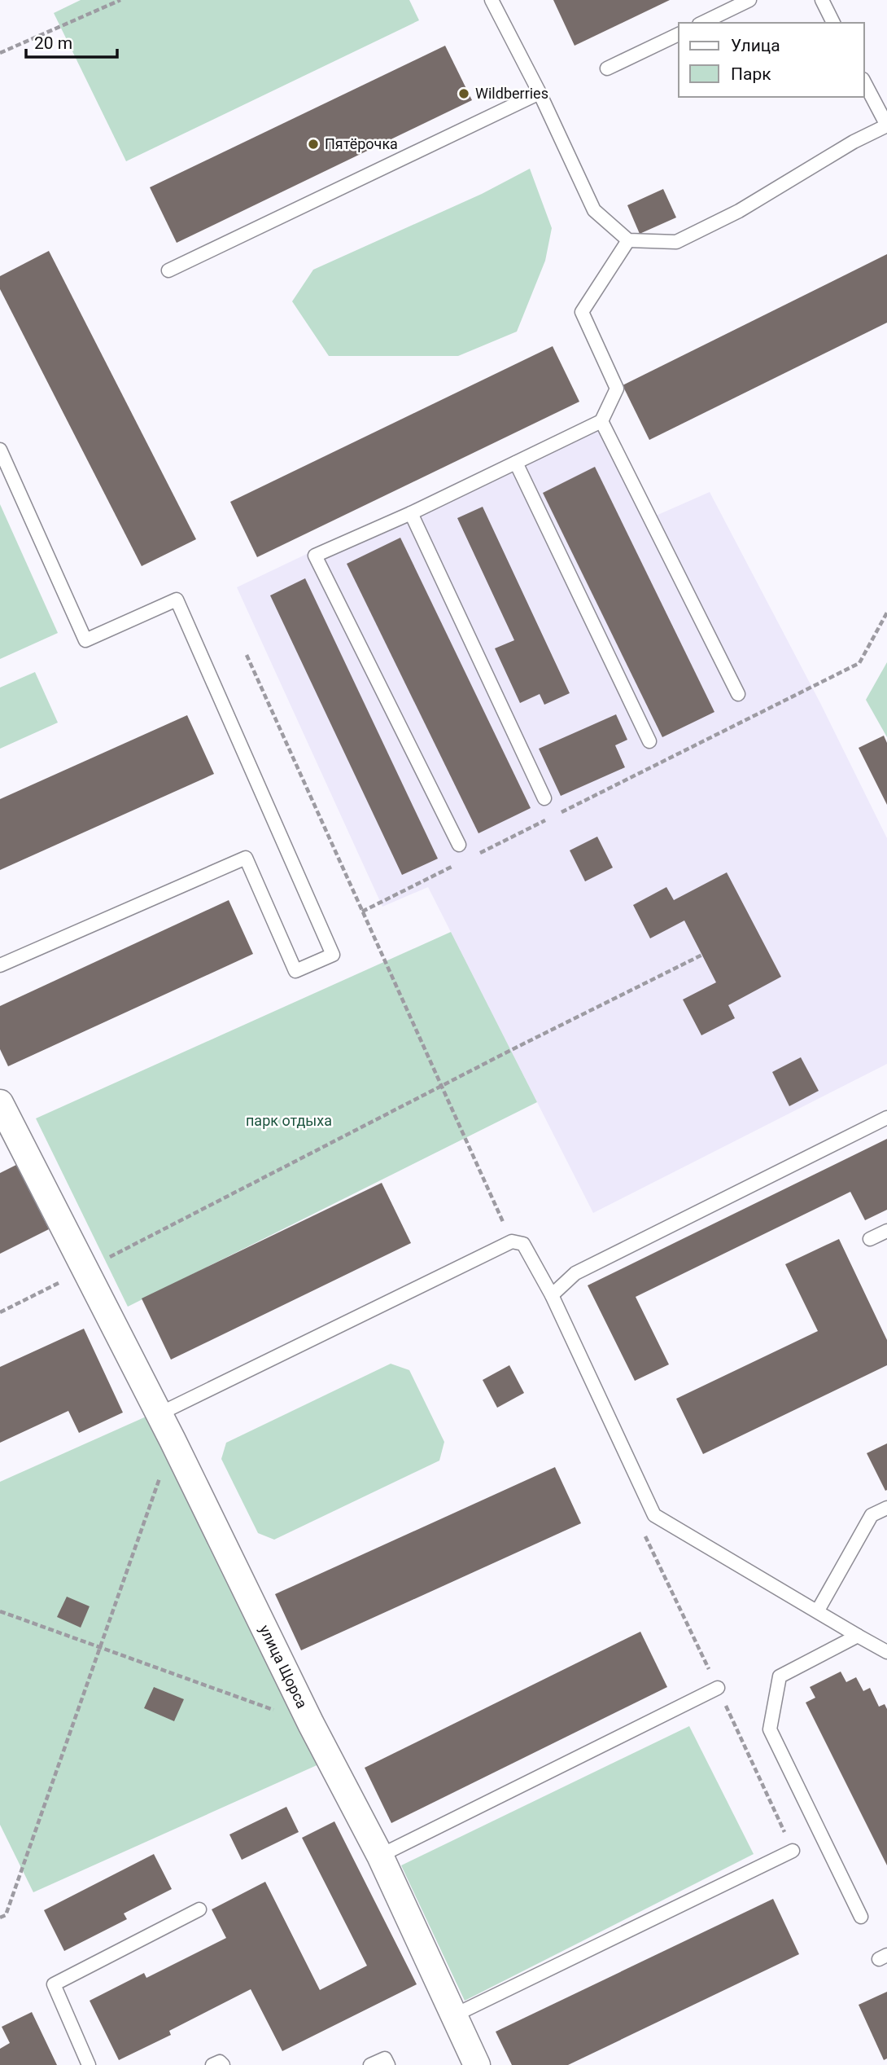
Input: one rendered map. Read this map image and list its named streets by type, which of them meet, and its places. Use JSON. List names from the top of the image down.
{
  "streets": {
    "street": ["улица Щорса"]
  },
  "parks": ["парк отдыха"],
  "places": ["Wildberries", "Пятёрочка"],
  "legend": ["Улица", "Парк"],
  "scale_bar": "20 m"
}
